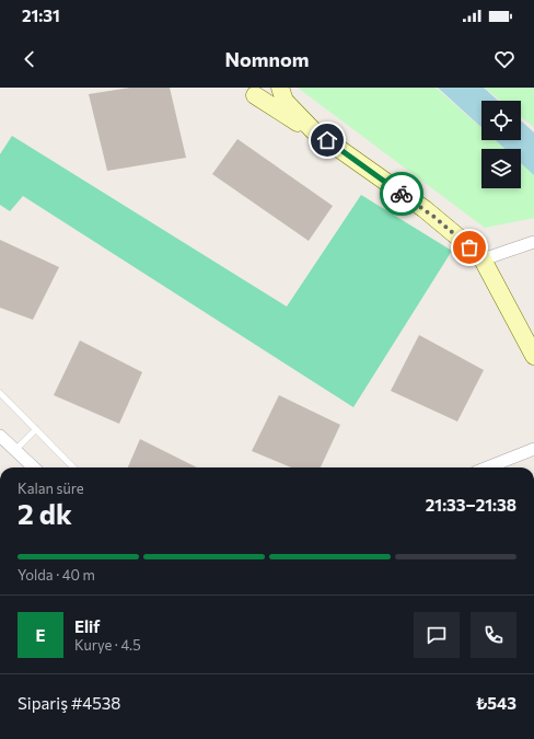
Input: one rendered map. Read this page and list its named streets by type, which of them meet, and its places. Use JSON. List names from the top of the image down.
{
  "page": {
    "status": "21:31",
    "header": "Nomnom",
    "heading": ["2 dk", "Kalan süre", "21:33–21:38"],
    "panel": [
      "Elif",
      "Kurye · 4.5",
      "Sipariş #4538",
      "₺543"
    ],
    "bar": "Yolda · 40 m",
    "round": "E"
  }
}
